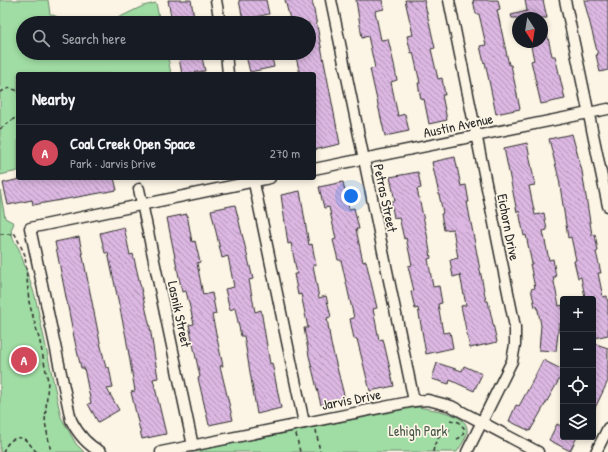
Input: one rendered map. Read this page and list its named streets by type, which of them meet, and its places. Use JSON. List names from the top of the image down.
{
  "streets": {
    "street": [
      "Austin Avenue",
      "Petras Street",
      "Eichorn Drive",
      "Lasnik Street",
      "Jarvis Drive"
    ]
  },
  "crossings": [
    ["Austin Avenue", "Petras Street"],
    ["Austin Avenue", "Eichorn Drive"],
    ["Petras Street", "Jarvis Drive"],
    ["Eichorn Drive", "Jarvis Drive"],
    ["Lasnik Street", "Jarvis Drive"]
  ],
  "parks": ["Lehigh Park"],
  "north": "bottom",
  "page": {
    "search": "Search here",
    "heading": "Nearby",
    "list": [
      {
        "mark": "A",
        "name": "Coal Creek Open Space",
        "note": "Park · Jarvis Drive",
        "value": "270 m"
      }
    ],
    "map_buttons": ["+", "−"],
    "pins": "A"
  }
}
